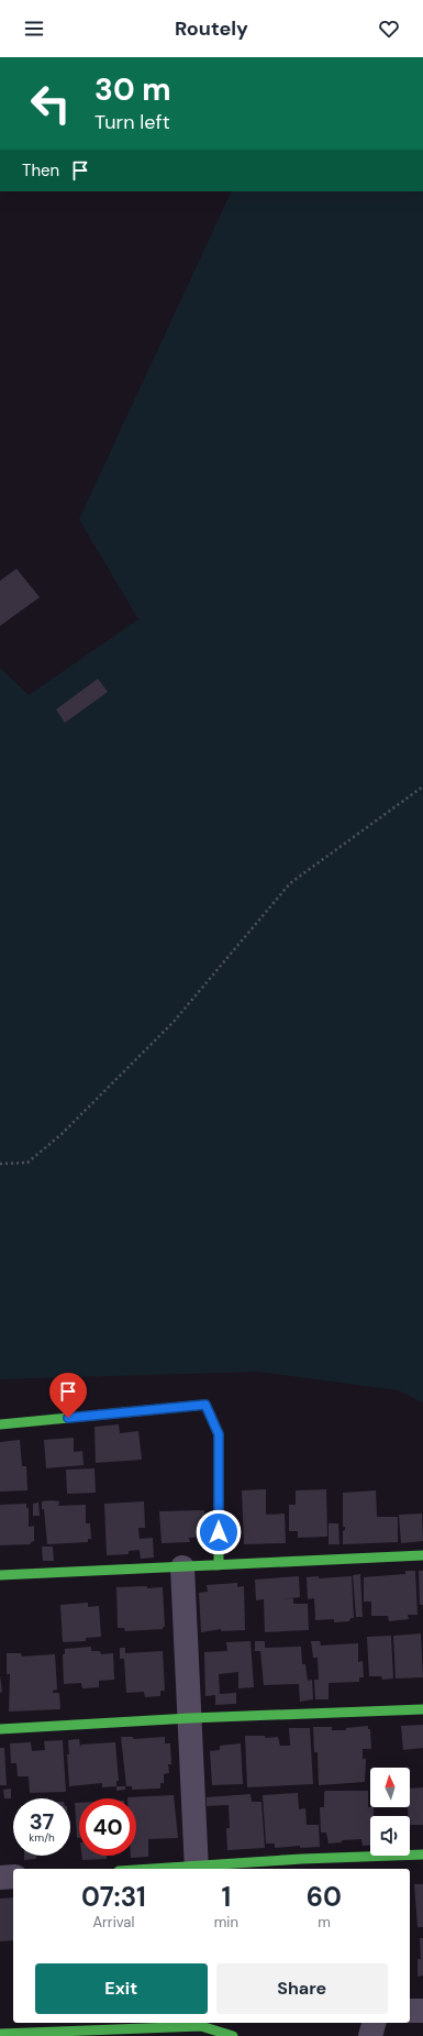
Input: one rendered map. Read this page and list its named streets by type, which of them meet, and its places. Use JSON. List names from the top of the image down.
{
  "north": "top",
  "page": {
    "header": "Routely",
    "turn": ["30 m", "Turn left"],
    "then": "Then",
    "speed": "37 km/h",
    "limit": "40",
    "eta": [
      "07:31",
      "Arrival",
      "1",
      "min",
      "60",
      "m"
    ],
    "buttons": ["Exit", "Share"]
  }
}
